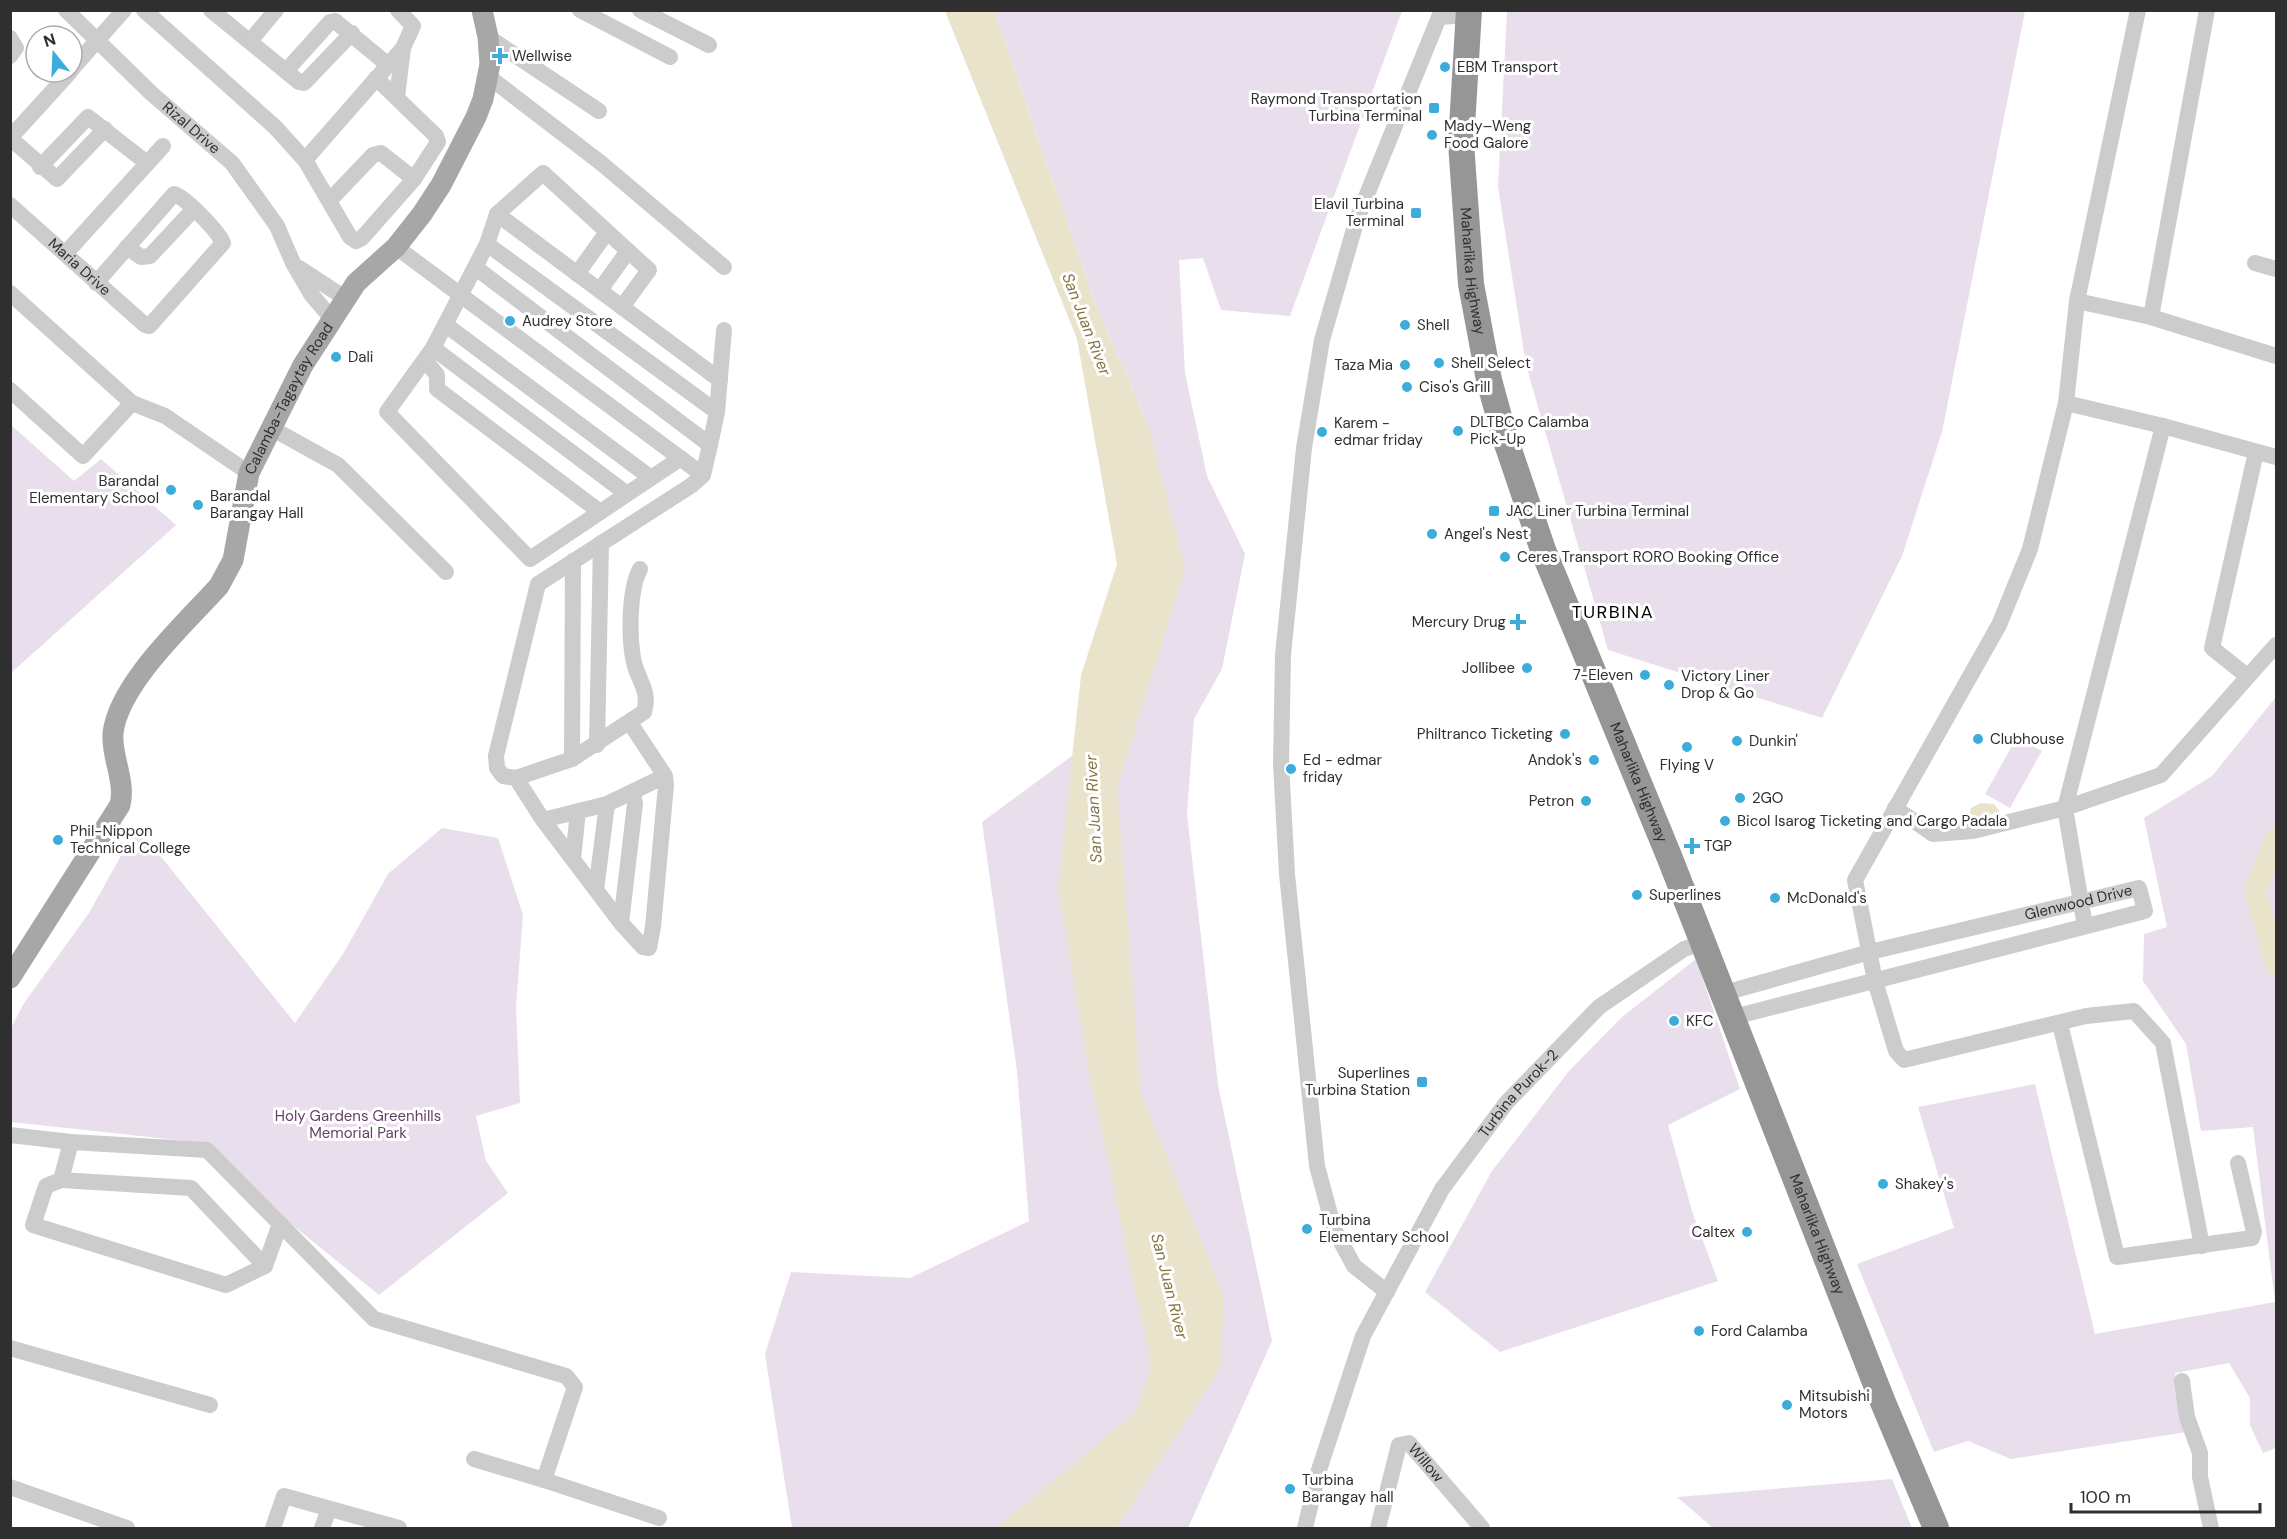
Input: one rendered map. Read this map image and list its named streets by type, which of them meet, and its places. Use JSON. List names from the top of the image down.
{
  "streets": {
    "highway": ["Maharlika Highway"],
    "main road": ["Calamba-Tagaytay Road"],
    "street": [
      "Rizal Drive",
      "Maria Drive",
      "Glenwood Drive",
      "Turbina Purok-2",
      "Willow"
    ]
  },
  "crossings": [
    ["Rizal Drive", "Calamba-Tagaytay Road"],
    ["Maharlika Highway", "Glenwood Drive"],
    ["Maharlika Highway", "Turbina Purok-2"]
  ],
  "districts": ["TURBINA"],
  "water": ["San Juan River"],
  "parks": ["Holy Gardens Greenhills Memorial Park"],
  "places": {
    "health": ["Wellwise", "Mercury Drug", "TGP"],
    "other": [
      "EBM Transport",
      "Mady–Weng Food Galore",
      "Audrey Store",
      "Shell",
      "Dali",
      "Shell Select",
      "Taza Mia",
      "Ciso's Grill",
      "DLTBCo Calamba Pick-Up",
      "Karem - edmar friday",
      "Barandal Elementary School",
      "Barandal Barangay Hall",
      "Angel's Nest",
      "Ceres Transport RORO Booking Office",
      "Jollibee",
      "7-Eleven",
      "Victory Liner Drop & Go",
      "Philtranco Ticketing",
      "Clubhouse",
      "Dunkin'",
      "Flying V",
      "Andok's",
      "Ed - edmar friday",
      "2GO",
      "Petron",
      "Bicol Isarog Ticketing and Cargo Padala",
      "Phil-Nippon Technical College",
      "Superlines",
      "McDonald's",
      "KFC",
      "Shakey's",
      "Turbina Elementary School",
      "Caltex",
      "Ford Calamba",
      "Mitsubishi Motors",
      "Turbina Barangay hall"
    ],
    "transit": [
      "Raymond Transportation Turbina Terminal",
      "Elavil Turbina Terminal",
      "JAC Liner Turbina Terminal",
      "Superlines Turbina Station"
    ]
  },
  "scale_bar": "100 m",
  "north": "top"
}
